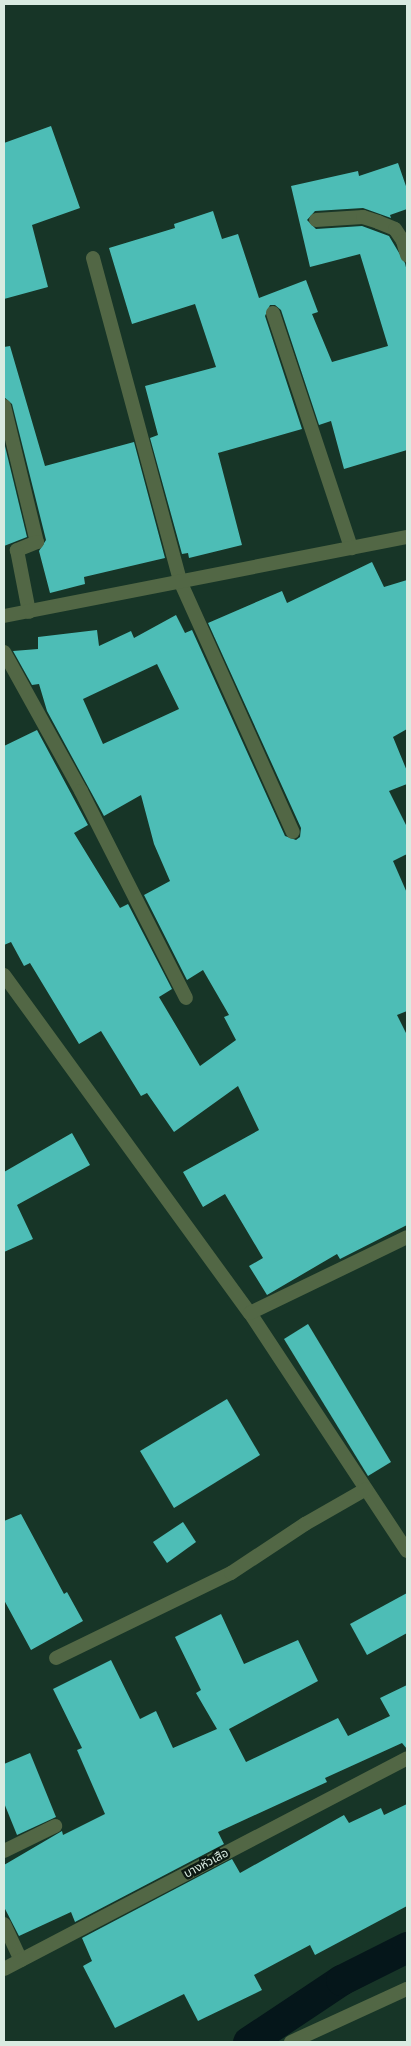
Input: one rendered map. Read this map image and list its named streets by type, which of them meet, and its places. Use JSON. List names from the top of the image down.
{
  "streets": {
    "street": ["บางหัวเสือ"]
  }
}
